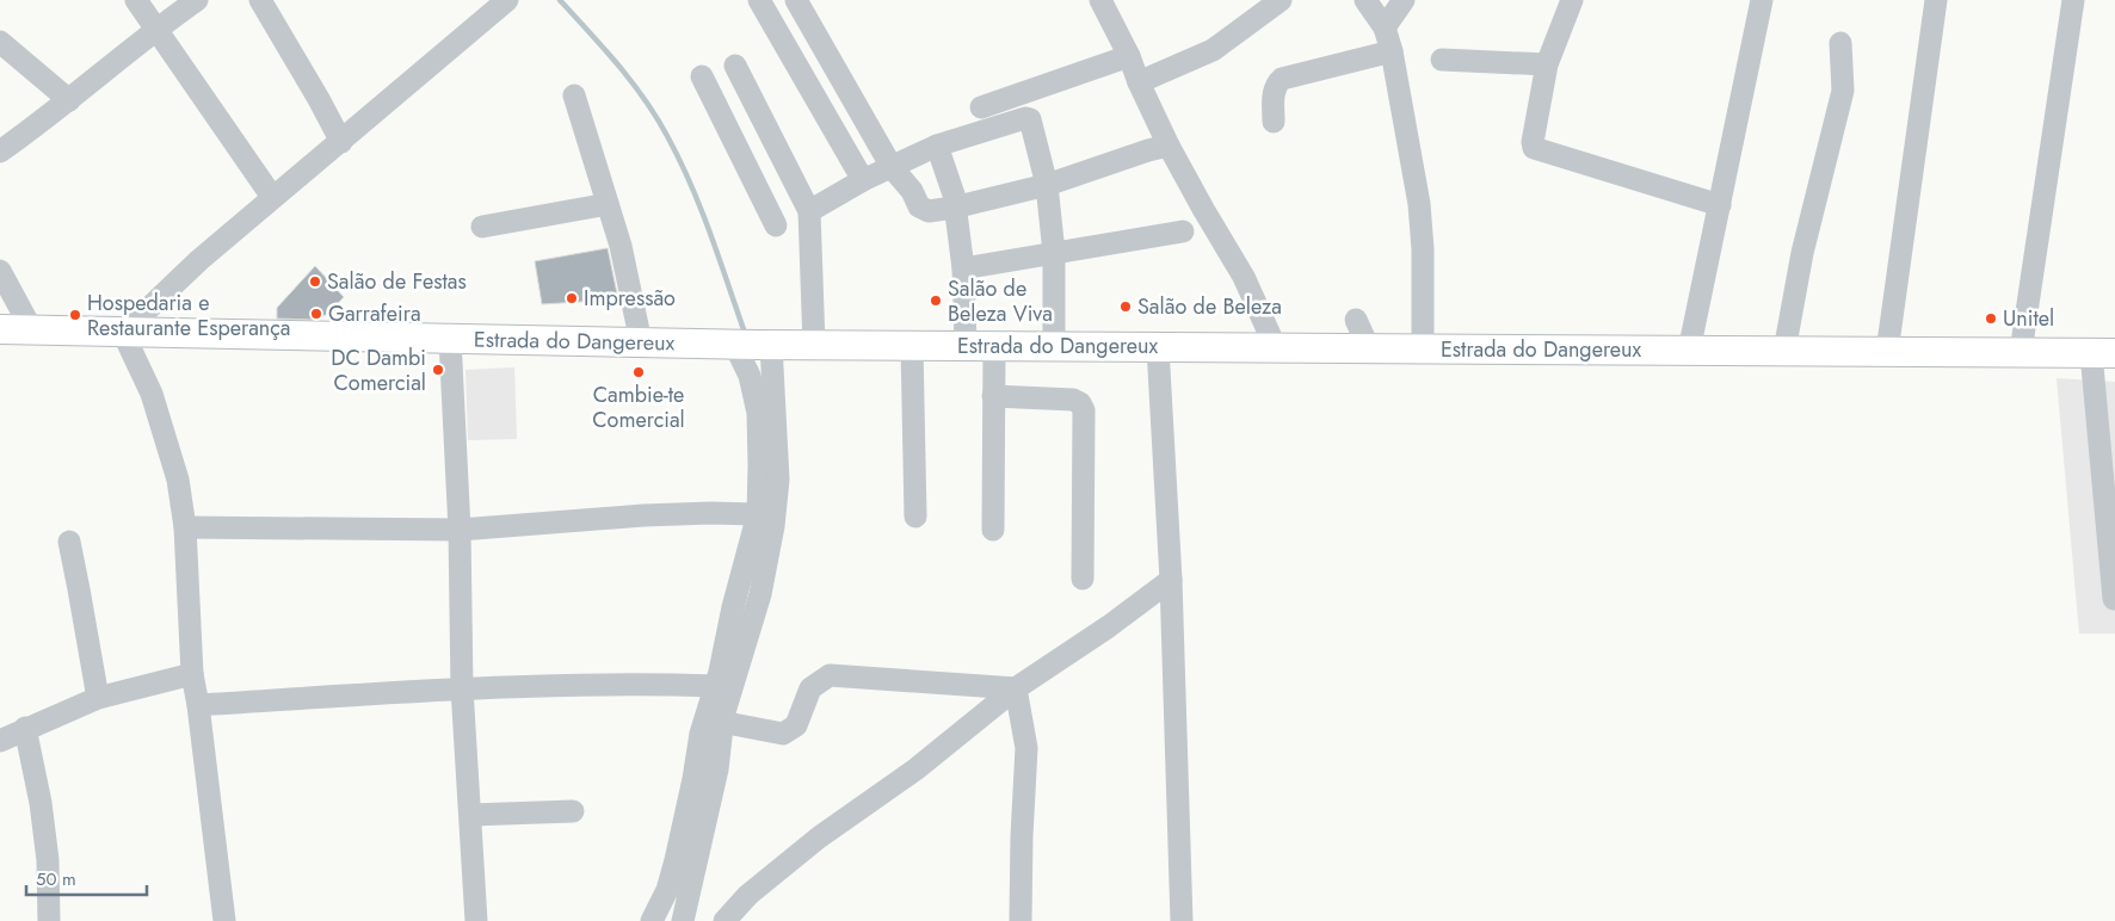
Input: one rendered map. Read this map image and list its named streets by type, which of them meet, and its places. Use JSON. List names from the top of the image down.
{
  "streets": {
    "main road": ["Estrada do Dangereux"]
  },
  "places": [
    "Salão de Festas",
    "Impressão",
    "Salão de Beleza Viva",
    "Salão de Beleza",
    "Garrafeira",
    "Hospedaria e Restaurante Esperança",
    "Unitel",
    "DC Dambi Comercial",
    "Cambie-te Comercial"
  ],
  "scale_bar": "50 m"
}
